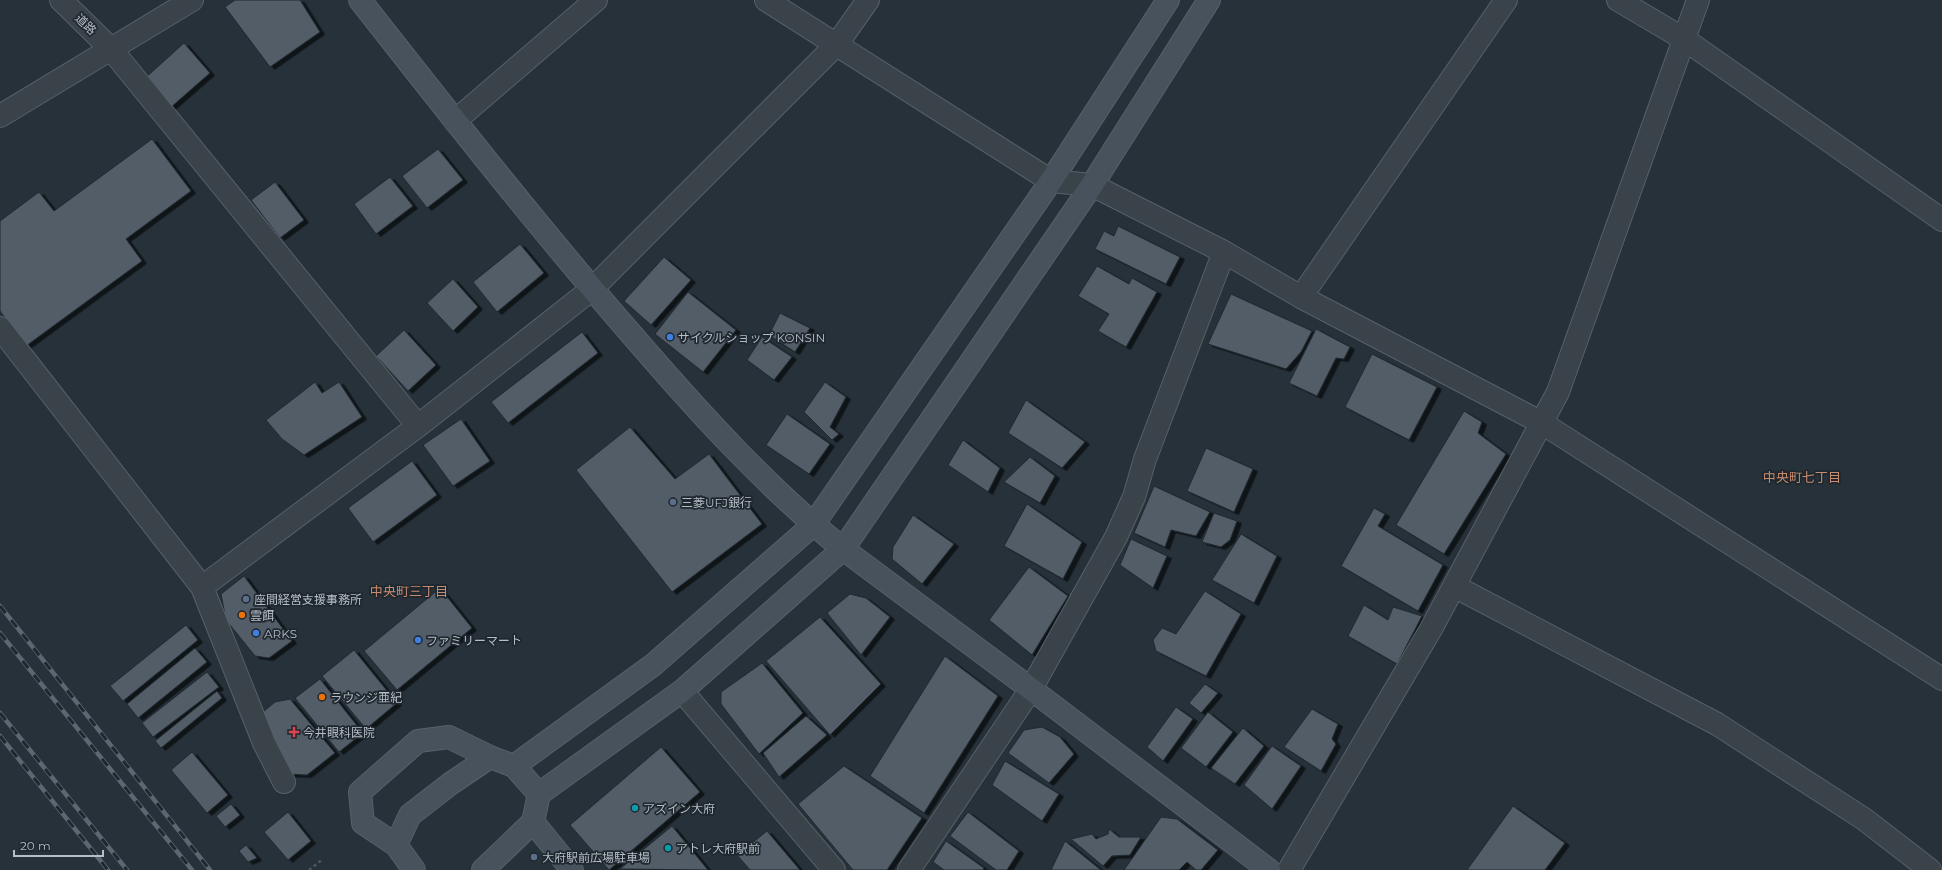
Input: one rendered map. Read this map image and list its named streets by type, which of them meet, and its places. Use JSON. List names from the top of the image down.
{
  "streets": {
    "street": ["道路"]
  },
  "districts": ["中央町七丁目", "中央町三丁目"],
  "places": {
    "other": [
      "サイクルショップ KONSIN",
      "三菱UFJ銀行",
      "座間経営支援事務所",
      "雲餌",
      "ARKS",
      "ファミリーマート",
      "ラウンジ亜紀",
      "アズイン大府",
      "アトレ大府駅前",
      "大府駅前広場駐車場"
    ],
    "health": ["今井眼科医院"]
  },
  "scale_bar": "20 m"
}
